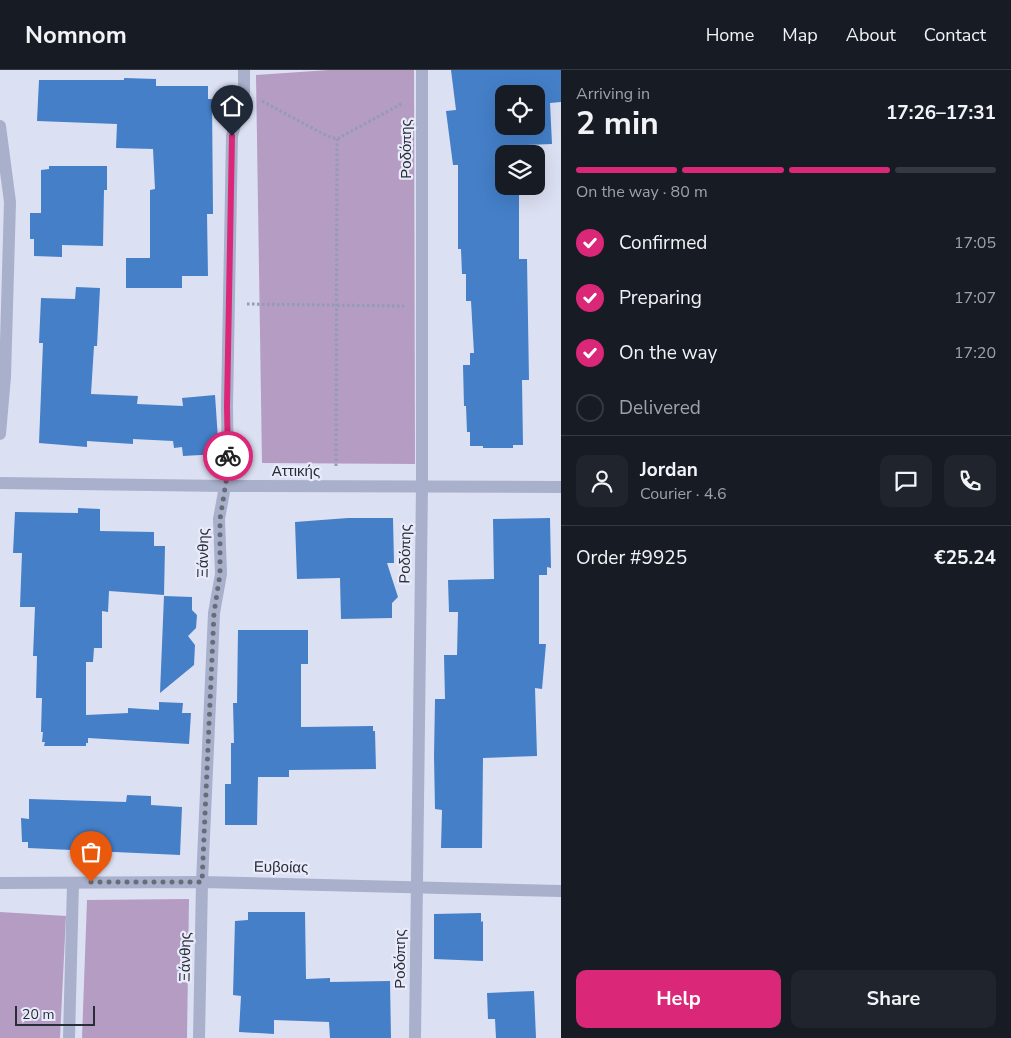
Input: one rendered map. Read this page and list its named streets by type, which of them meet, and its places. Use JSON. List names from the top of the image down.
{
  "streets": {
    "street": [
      "Ροδόπης",
      "Αττικής",
      "Ξάνθης",
      "Ευβοίας"
    ]
  },
  "crossings": [
    ["Ροδόπης", "Αττικής"],
    ["Ροδόπης", "Ευβοίας"],
    ["Αττικής", "Ξάνθης"],
    ["Ξάνθης", "Ευβοίας"]
  ],
  "scale_bar": "20 m",
  "page": {
    "header": "Nomnom",
    "nav": [
      "Home",
      "Map",
      "About",
      "Contact"
    ],
    "heading": ["2 min", "Arriving in", "17:26–17:31"],
    "panel": [
      "Jordan",
      "Courier · 4.6",
      "Order #9925",
      "€25.24"
    ],
    "bar": "On the way · 80 m",
    "list": [
      ["Confirmed", "17:05"],
      ["Preparing", "17:07"],
      ["On the way", "17:20"],
      "Delivered"
    ],
    "buttons": ["Help", "Share"],
    "scale": "20 m"
  }
}
